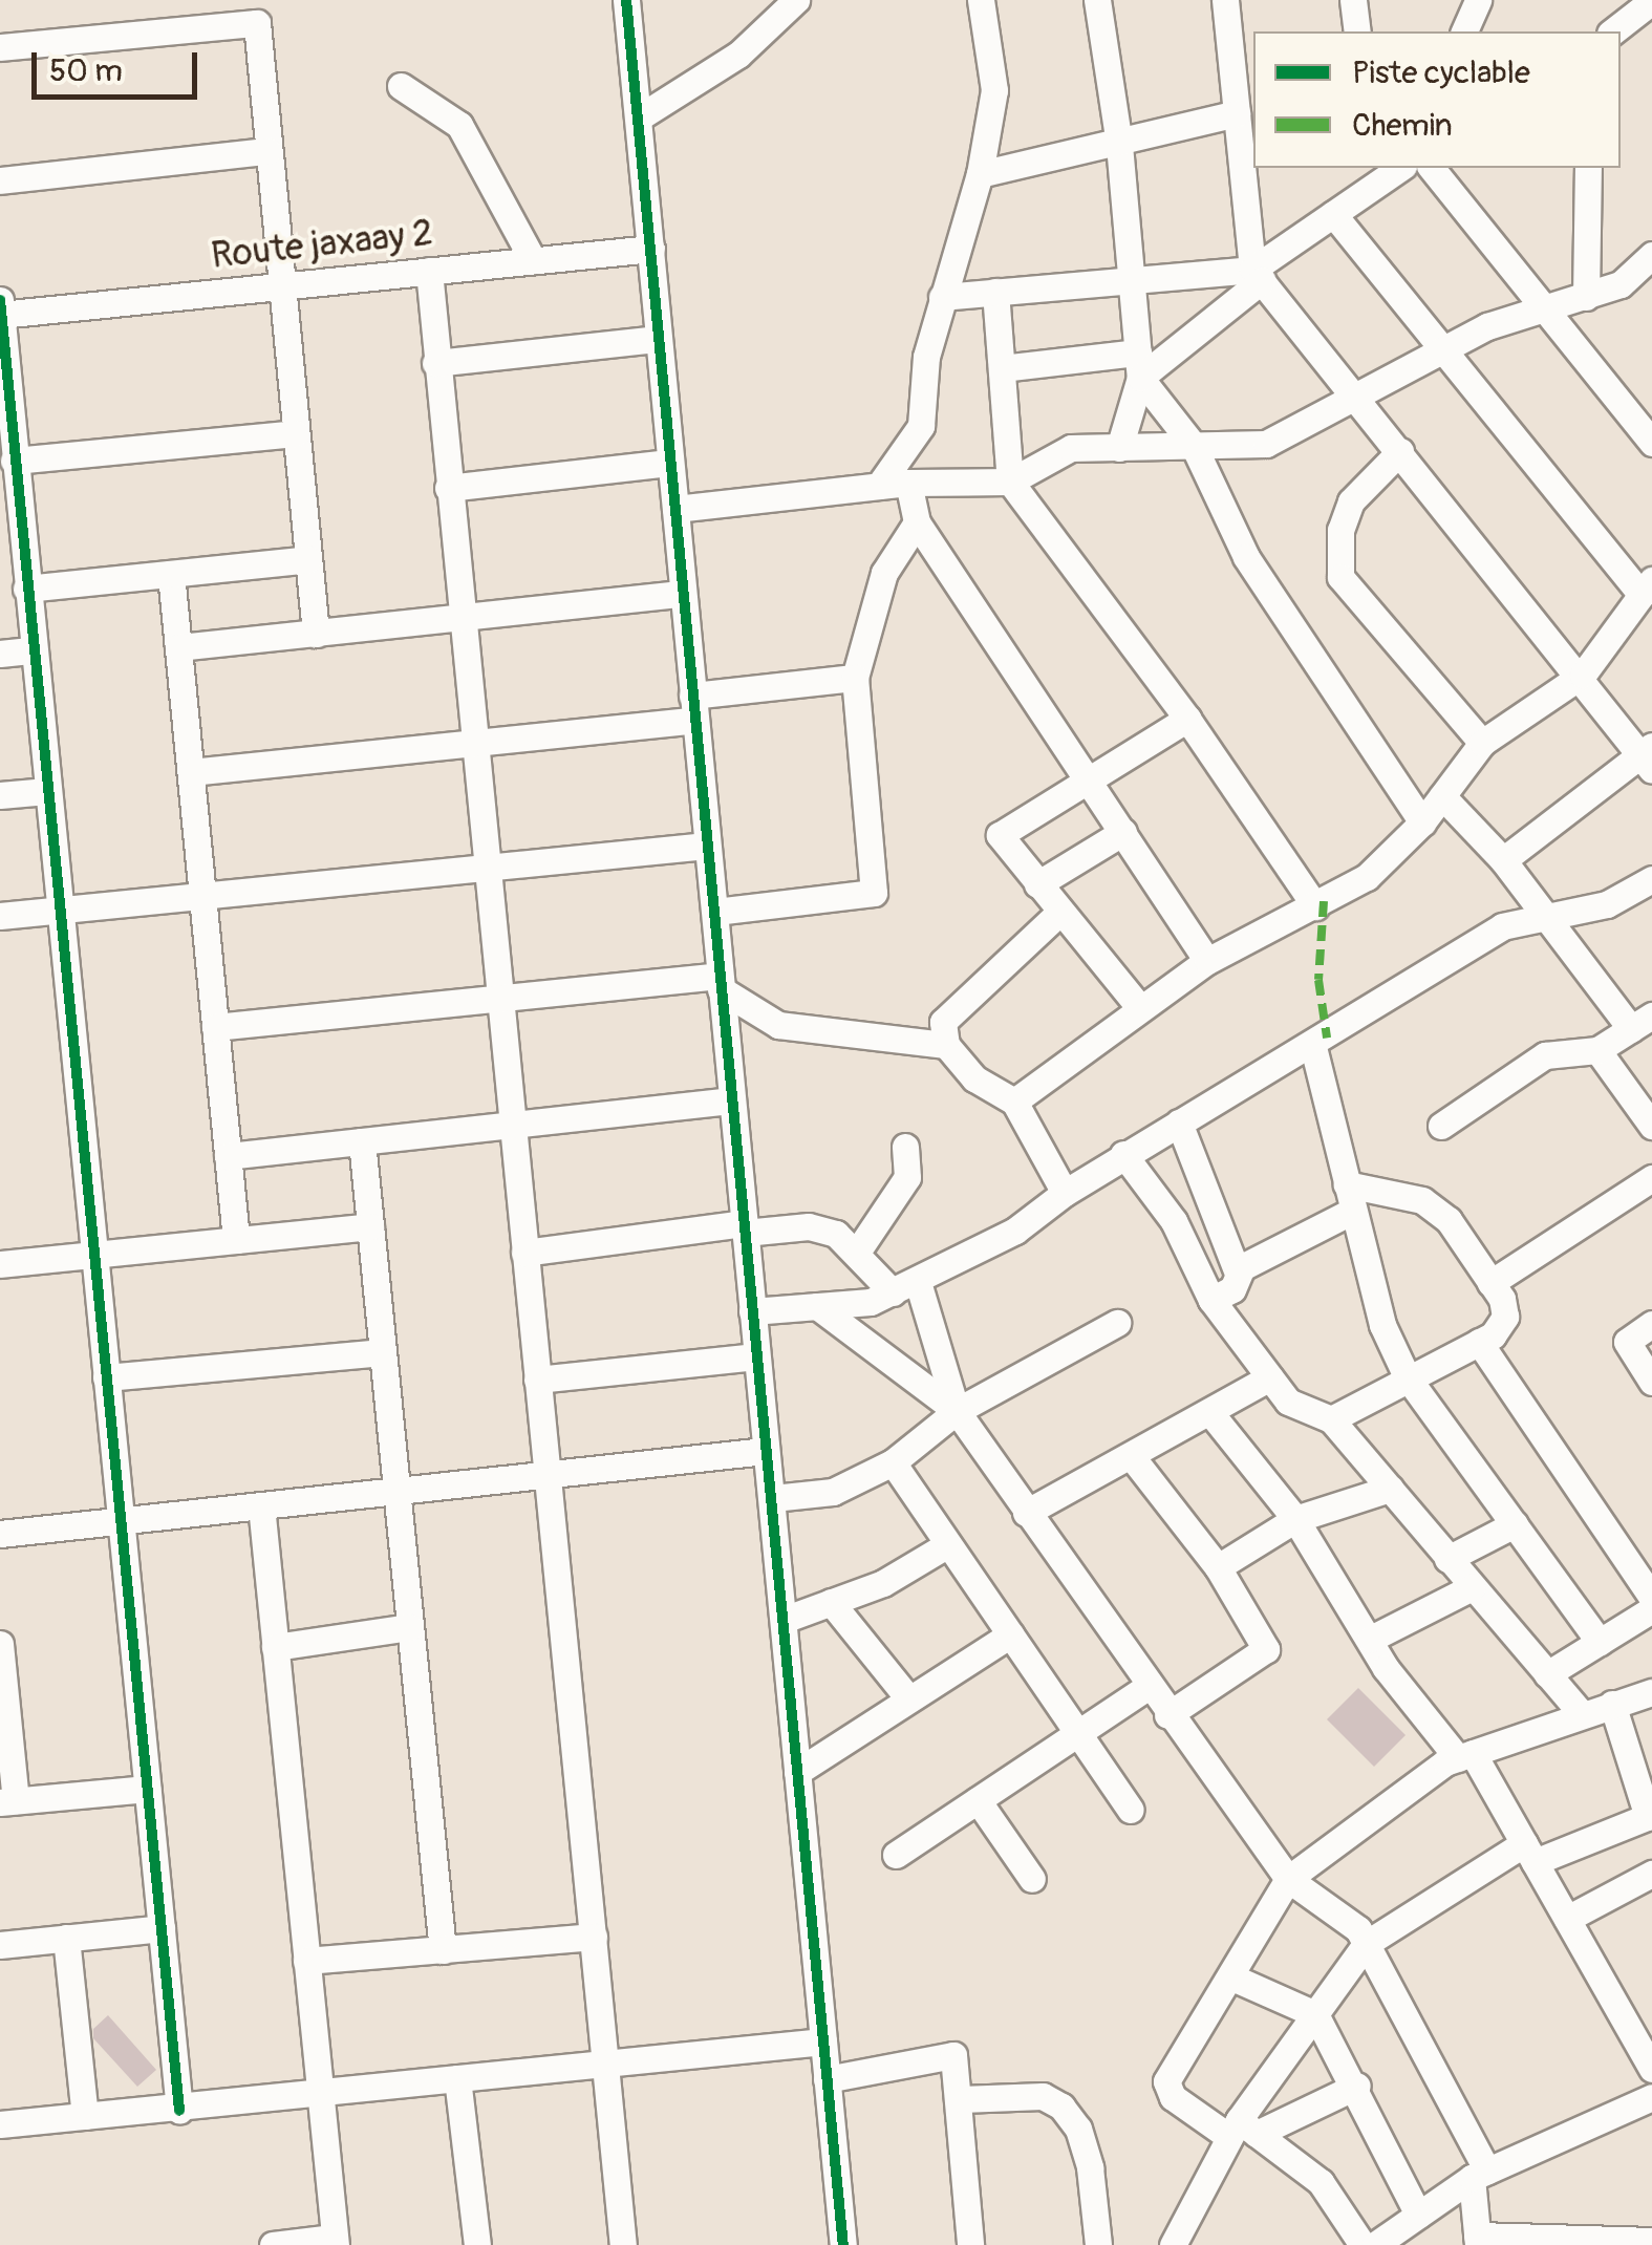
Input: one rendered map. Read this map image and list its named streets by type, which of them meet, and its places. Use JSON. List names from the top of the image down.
{
  "streets": {
    "street": ["Route jaxaay 2"]
  },
  "legend": ["Piste cyclable", "Chemin"],
  "scale_bar": "50 m"
}
